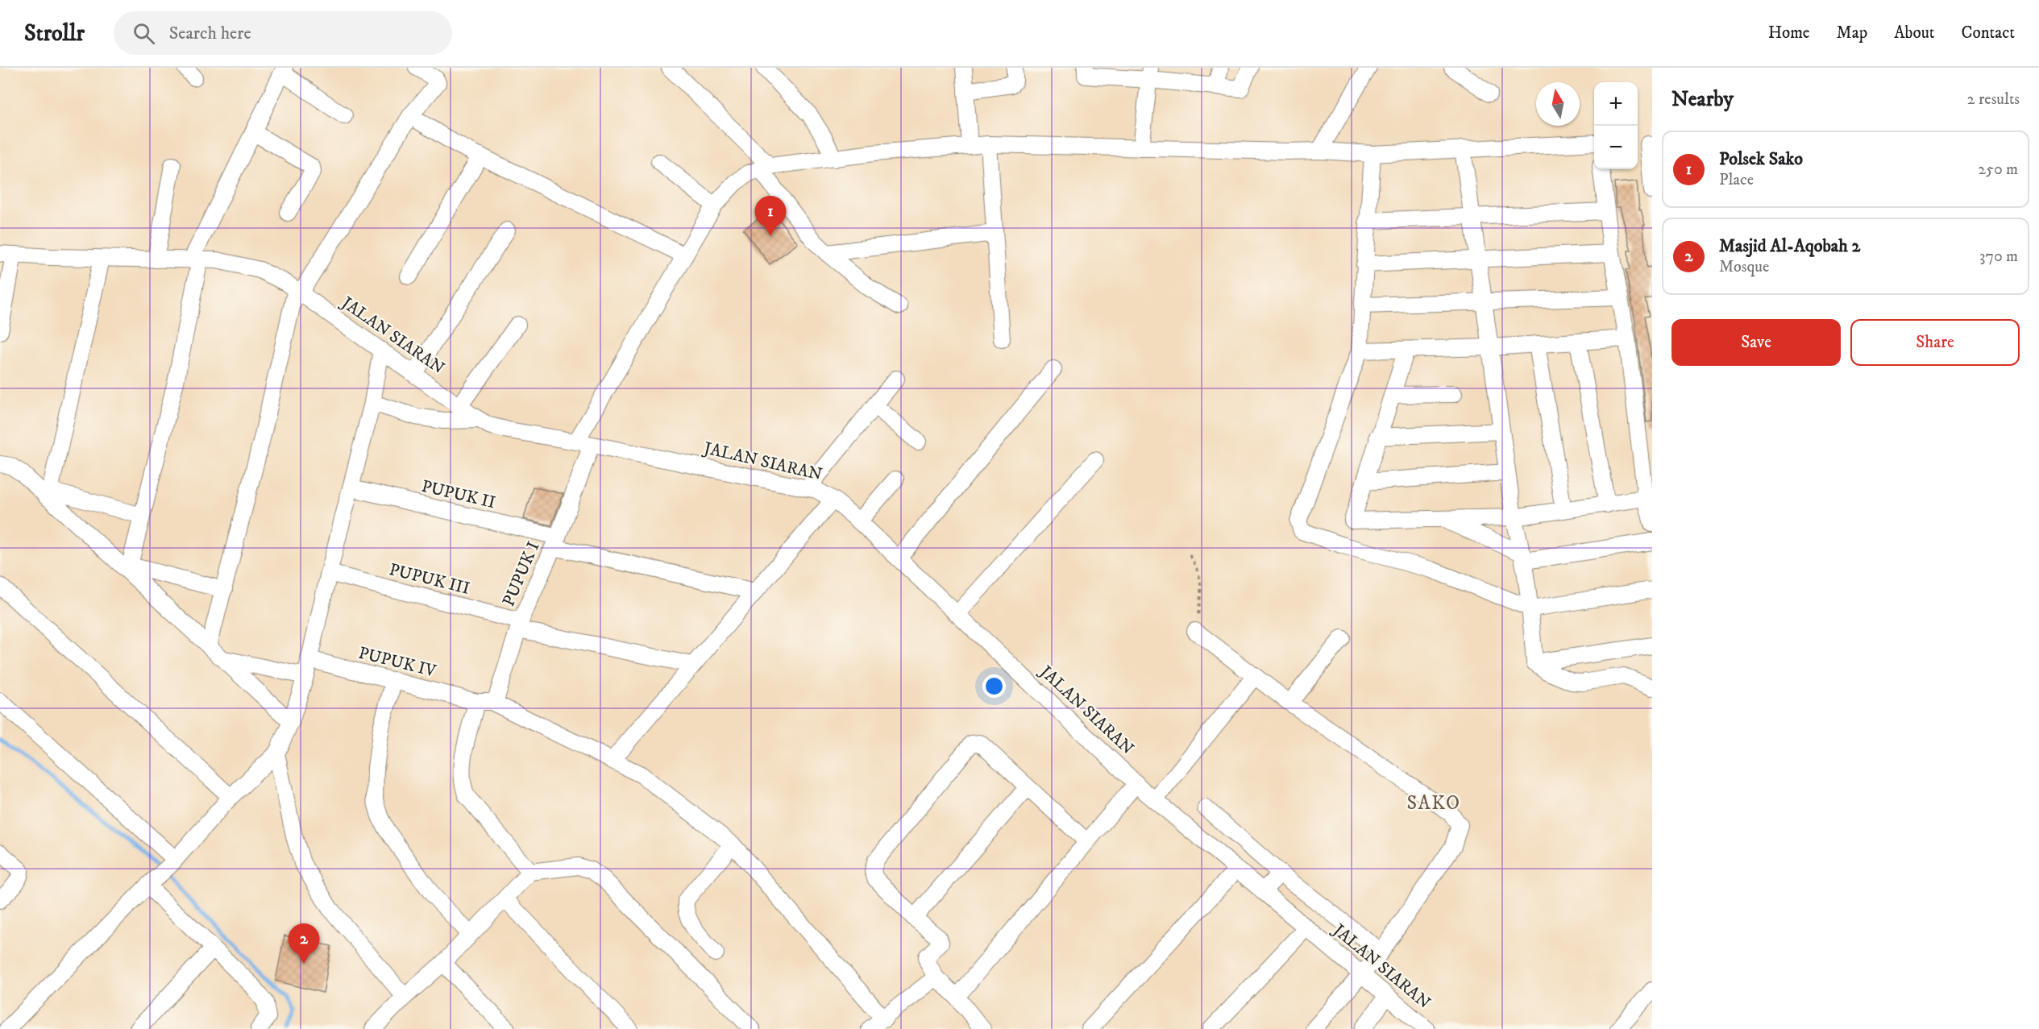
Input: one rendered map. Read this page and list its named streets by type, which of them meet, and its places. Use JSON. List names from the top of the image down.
{
  "streets": {
    "street": [
      "JALAN SIARAN",
      "PUPUK II",
      "PUPUK I",
      "PUPUK III",
      "PUPUK IV"
    ]
  },
  "crossings": [
    ["JALAN SIARAN", "PUPUK I"],
    ["PUPUK II", "PUPUK I"],
    ["PUPUK I", "PUPUK III"],
    ["PUPUK I", "PUPUK IV"]
  ],
  "districts": ["SAKO"],
  "north": "top",
  "page": {
    "header": "Strollr",
    "search": "Search here",
    "nav": [
      "Home",
      "Map",
      "About",
      "Contact"
    ],
    "heading": ["Nearby", "2 results"],
    "map_buttons": ["+", "−"],
    "list": [
      {
        "mark": "1",
        "name": "Polsek Sako",
        "note": "Place",
        "value": "250 m"
      },
      {
        "mark": "2",
        "name": "Masjid Al-Aqobah 2",
        "note": "Mosque",
        "value": "370 m"
      }
    ],
    "pins": ["1", "2"],
    "buttons": ["Save", "Share"]
  }
}
